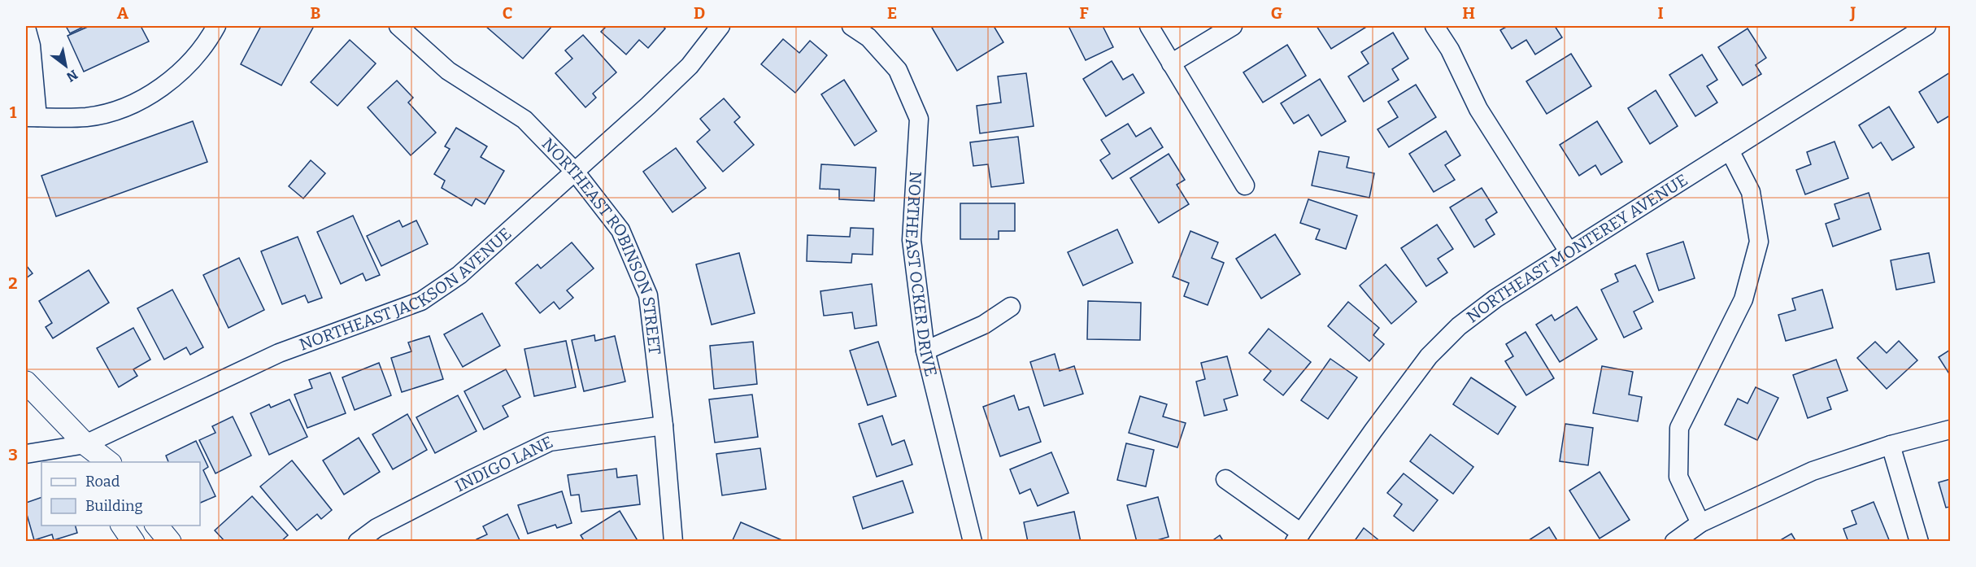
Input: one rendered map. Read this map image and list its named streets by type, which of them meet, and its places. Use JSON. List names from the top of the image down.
{
  "streets": {
    "street": [
      "NORTHEAST MONTEREY AVENUE",
      "NORTHEAST ROBINSON STREET",
      "NORTHEAST OCKER DRIVE",
      "NORTHEAST JACKSON AVENUE",
      "INDIGO LANE"
    ]
  },
  "crossings": [
    ["NORTHEAST ROBINSON STREET", "NORTHEAST JACKSON AVENUE"],
    ["NORTHEAST ROBINSON STREET", "INDIGO LANE"]
  ],
  "legend": ["Road", "Building"],
  "north": "bottom right",
  "grid": {
    "columns": [
      "A",
      "B",
      "C",
      "D",
      "E",
      "F",
      "G",
      "H",
      "I",
      "J"
    ],
    "rows": ["1", "2", "3"]
  }
}
